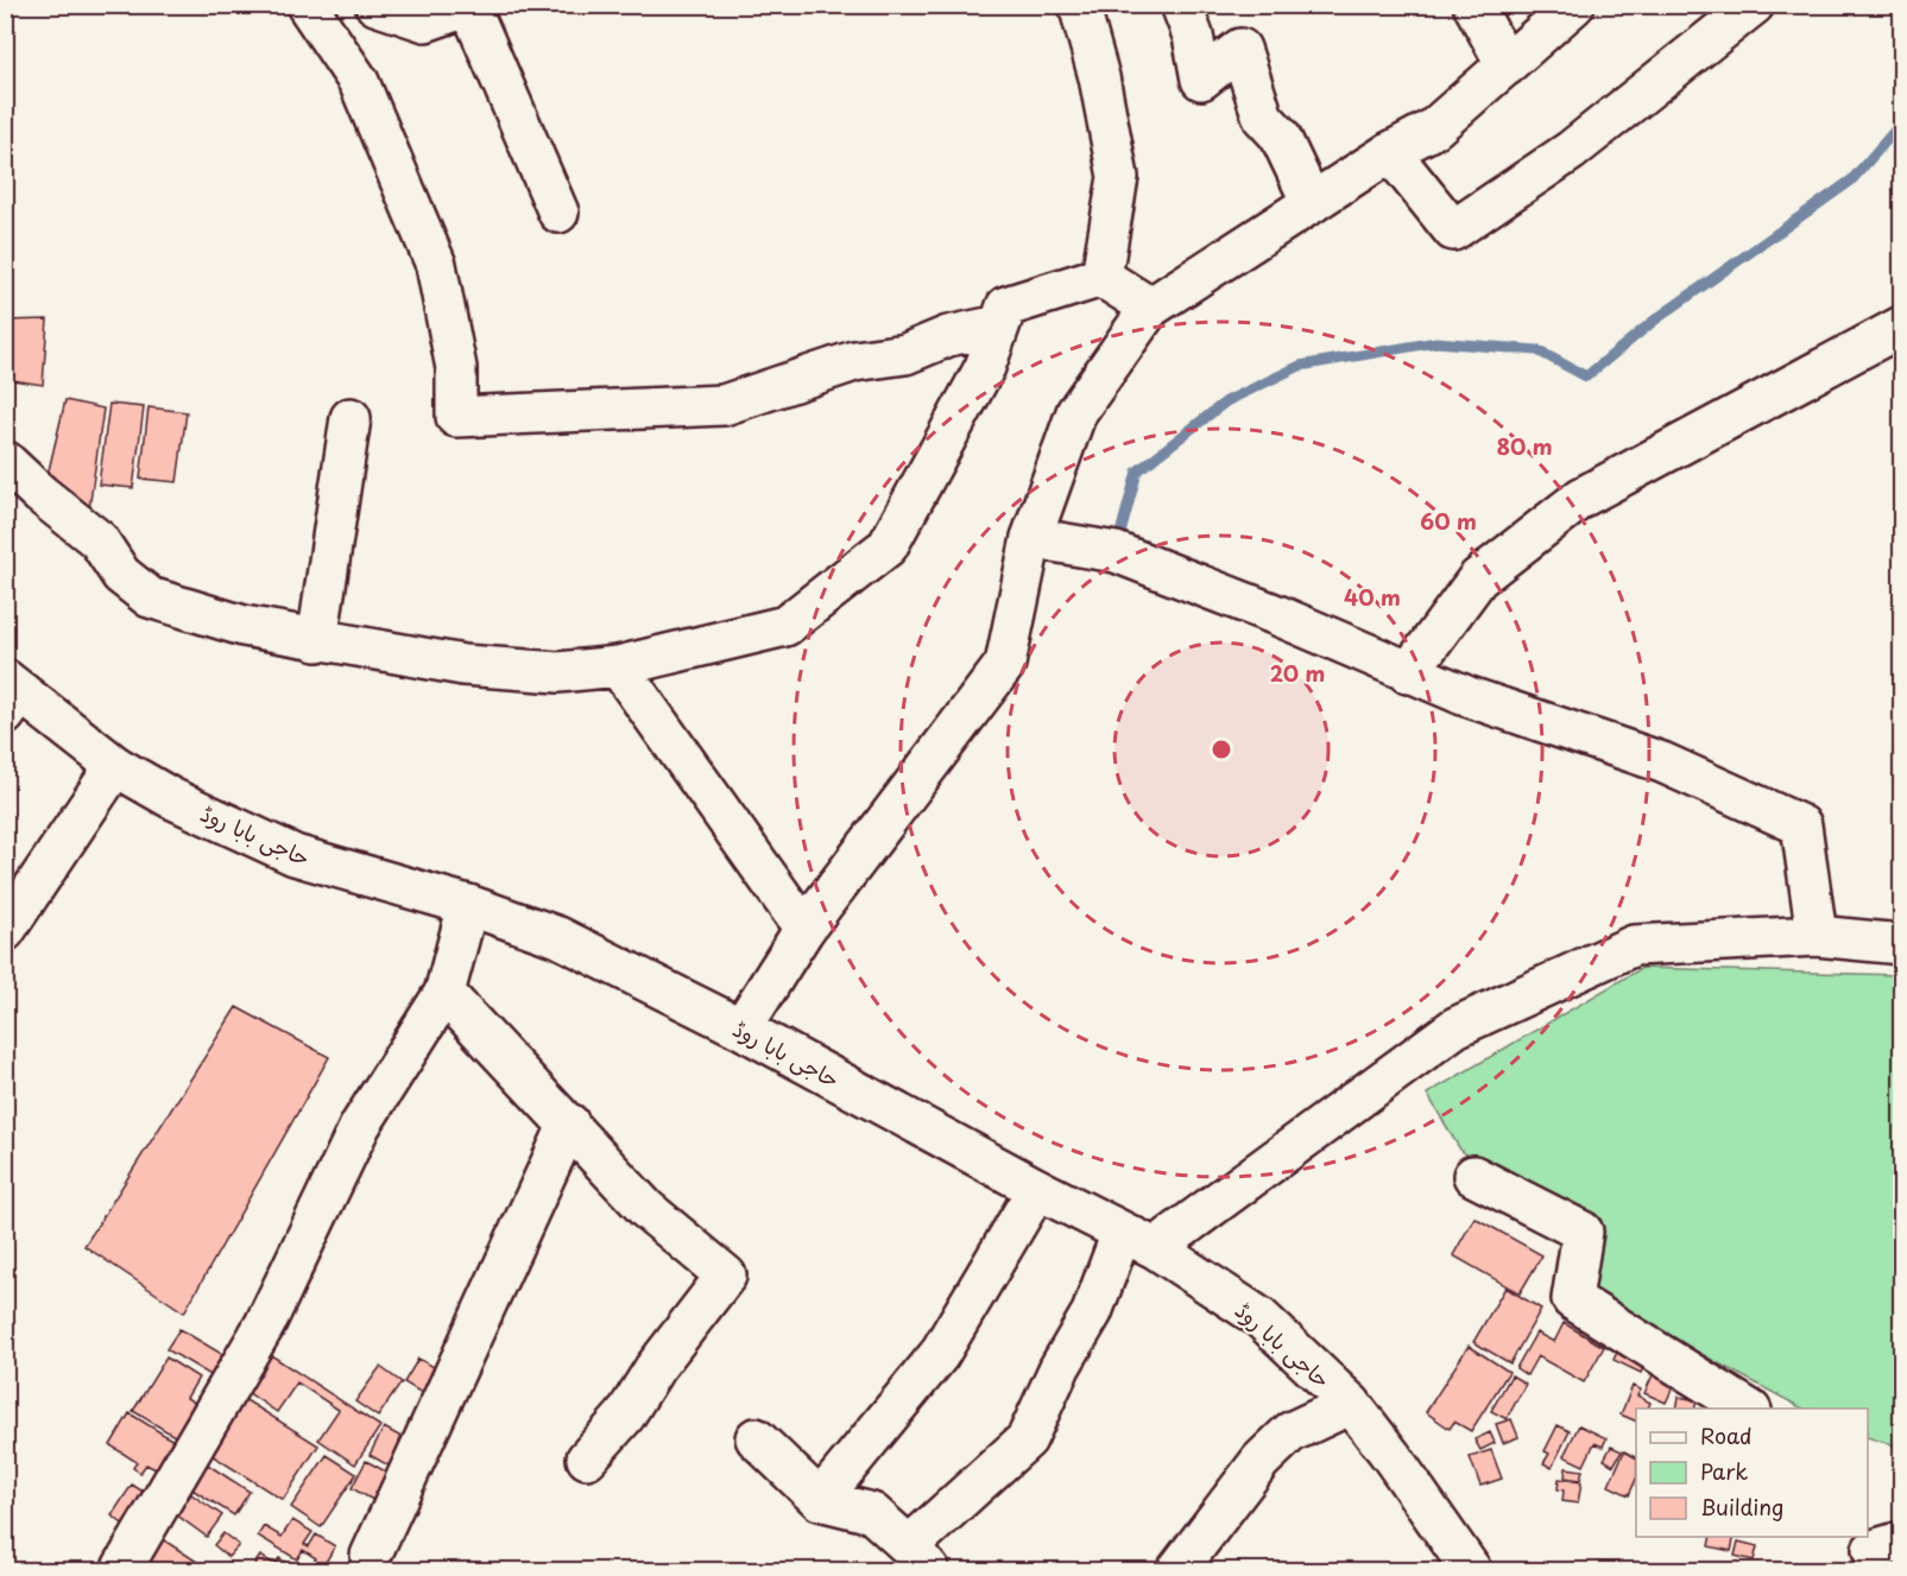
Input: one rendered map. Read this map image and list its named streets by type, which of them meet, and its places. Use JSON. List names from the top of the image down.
{
  "streets": {
    "street": ["حاجی بابا روڈ"]
  },
  "legend": ["Road", "Park", "Building"],
  "rings": [
    "80 m",
    "60 m",
    "40 m",
    "20 m"
  ]
}
